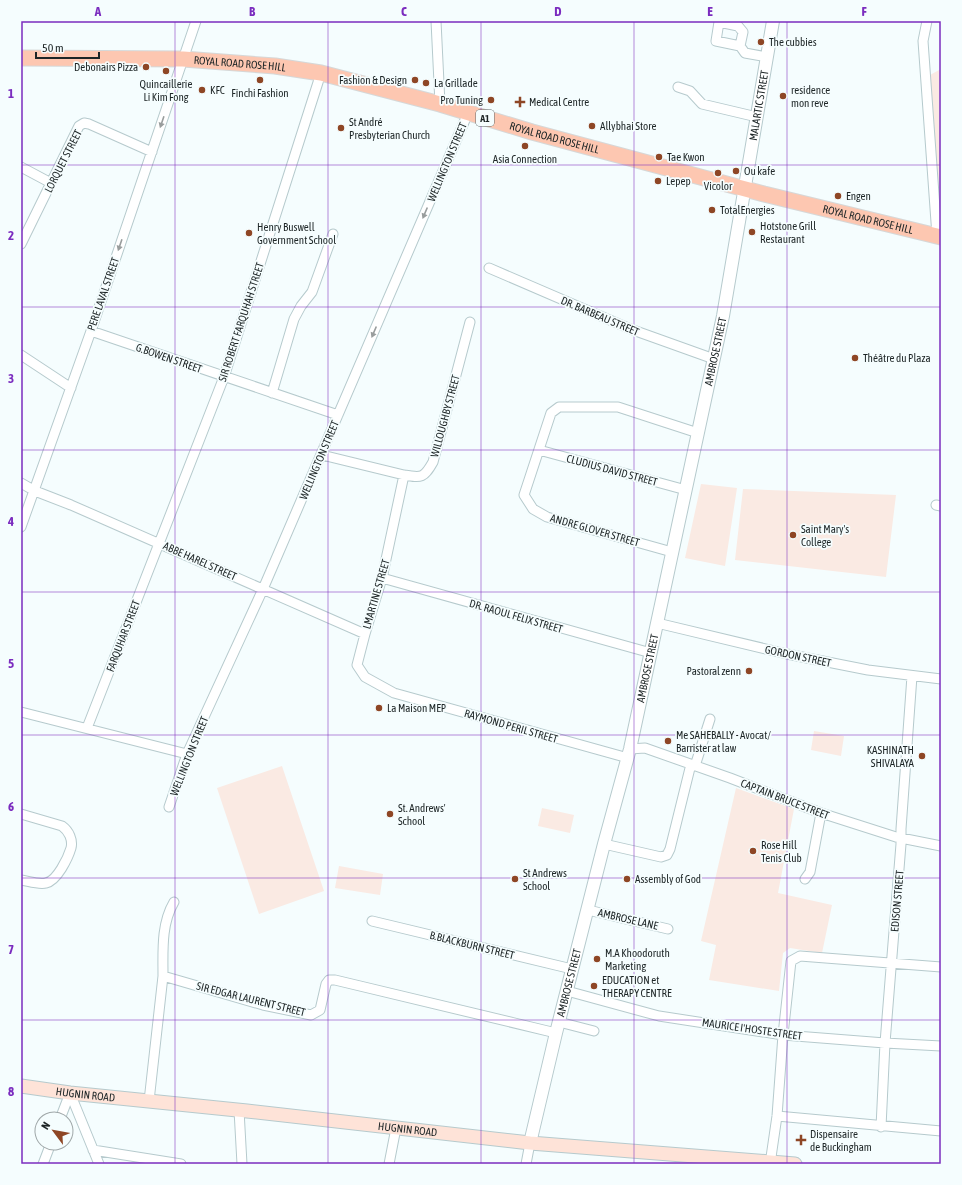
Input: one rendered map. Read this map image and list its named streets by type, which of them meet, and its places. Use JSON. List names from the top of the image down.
{
  "streets": {
    "main road": ["ROYAL ROAD ROSE HILL", "A1", "HUGNIN ROAD"],
    "street": [
      "MALARTIC STREET",
      "LORQUET STREET",
      "WELLINGTON STREET",
      "PERE LAVAL STREET",
      "DR. BARBEAU STREET",
      "SIR ROBERT FARQUHAH STREET",
      "AMBROSE STREET",
      "G.BOWEN STREET",
      "WILLOUGHBY STREET",
      "CLUDIUS DAVID STREET",
      "ANDRE GLOVER STREET",
      "ABBE HAREL STREET",
      "LMARTINE STREET",
      "DR. RAOUL FELIX STREET",
      "FARQUHAR STREET",
      "GORDON STREET",
      "RAYMOND PERIL STREET",
      "CAPTAIN BRUCE STREET",
      "EDISON STREET",
      "AMBROSE LANE",
      "B.BLACKBURN STREET",
      "SIR EDGAR LAURENT STREET",
      "MAURICE I'HOSTE STREET"
    ]
  },
  "crossings": [
    ["ROYAL ROAD ROSE HILL", "MALARTIC STREET"],
    ["ROYAL ROAD ROSE HILL", "WELLINGTON STREET"],
    ["ROYAL ROAD ROSE HILL", "PERE LAVAL STREET"],
    ["ROYAL ROAD ROSE HILL", "SIR ROBERT FARQUHAH STREET"],
    ["ROYAL ROAD ROSE HILL", "AMBROSE STREET"],
    ["MALARTIC STREET", "AMBROSE STREET"],
    ["LORQUET STREET", "PERE LAVAL STREET"],
    ["WELLINGTON STREET", "G.BOWEN STREET"],
    ["WELLINGTON STREET", "WILLOUGHBY STREET"],
    ["WELLINGTON STREET", "ABBE HAREL STREET"],
    ["PERE LAVAL STREET", "G.BOWEN STREET"],
    ["PERE LAVAL STREET", "ABBE HAREL STREET"],
    ["DR. BARBEAU STREET", "AMBROSE STREET"],
    ["SIR ROBERT FARQUHAH STREET", "G.BOWEN STREET"],
    ["SIR ROBERT FARQUHAH STREET", "ABBE HAREL STREET"],
    ["SIR ROBERT FARQUHAH STREET", "FARQUHAR STREET"],
    ["AMBROSE STREET", "CLUDIUS DAVID STREET"],
    ["AMBROSE STREET", "ANDRE GLOVER STREET"],
    ["AMBROSE STREET", "DR. RAOUL FELIX STREET"],
    ["AMBROSE STREET", "GORDON STREET"],
    ["AMBROSE STREET", "RAYMOND PERIL STREET"],
    ["AMBROSE STREET", "CAPTAIN BRUCE STREET"],
    ["AMBROSE STREET", "AMBROSE LANE"],
    ["AMBROSE STREET", "B.BLACKBURN STREET"],
    ["AMBROSE STREET", "SIR EDGAR LAURENT STREET"],
    ["AMBROSE STREET", "MAURICE I'HOSTE STREET"],
    ["AMBROSE STREET", "HUGNIN ROAD"],
    ["WILLOUGHBY STREET", "LMARTINE STREET"],
    ["CLUDIUS DAVID STREET", "ANDRE GLOVER STREET"],
    ["ABBE HAREL STREET", "LMARTINE STREET"],
    ["ABBE HAREL STREET", "FARQUHAR STREET"],
    ["LMARTINE STREET", "DR. RAOUL FELIX STREET"],
    ["LMARTINE STREET", "RAYMOND PERIL STREET"],
    ["GORDON STREET", "EDISON STREET"],
    ["RAYMOND PERIL STREET", "CAPTAIN BRUCE STREET"],
    ["CAPTAIN BRUCE STREET", "EDISON STREET"],
    ["EDISON STREET", "MAURICE I'HOSTE STREET"]
  ],
  "one_way": ["PERE LAVAL STREET"],
  "places": {
    "other": [
      "The cubbies",
      "Debonairs Pizza",
      "Quincaillerie Li Kim Fong",
      "Finchi Fashion",
      "Fashion & Design",
      "La Grillade",
      "KFC",
      "residence mon reve",
      "Pro Tuning",
      "Allybhai Store",
      "St André Presbyterian Church",
      "Asia Connection",
      "Tae Kwon",
      "Ou kafe",
      "Vicolor",
      "Lepep",
      "Engen",
      "TotalEnergies",
      "Hotstone Grill Restaurant",
      "Henry Buswell Government School",
      "Théâtre du Plaza",
      "Saint Mary's College",
      "Pastoral zenn",
      "La Maison MEP",
      "Me SAHEBALLY - Avocat/ Barrister at law",
      "KASHINATH SHIVALAYA",
      "St. Andrews' School",
      "Rose Hill Tenis Club",
      "St Andrews School",
      "Assembly of God",
      "M.A Khoodoruth Marketing",
      "EDUCATION et THERAPY CENTRE"
    ],
    "health": ["Medical Centre", "Dispensaire de Buckingham"]
  },
  "scale_bar": "50 m",
  "north": "top left",
  "grid": {
    "columns": [
      "A",
      "B",
      "C",
      "D",
      "E",
      "F"
    ],
    "rows": [
      "1",
      "2",
      "3",
      "4",
      "5",
      "6",
      "7",
      "8"
    ]
  }
}
